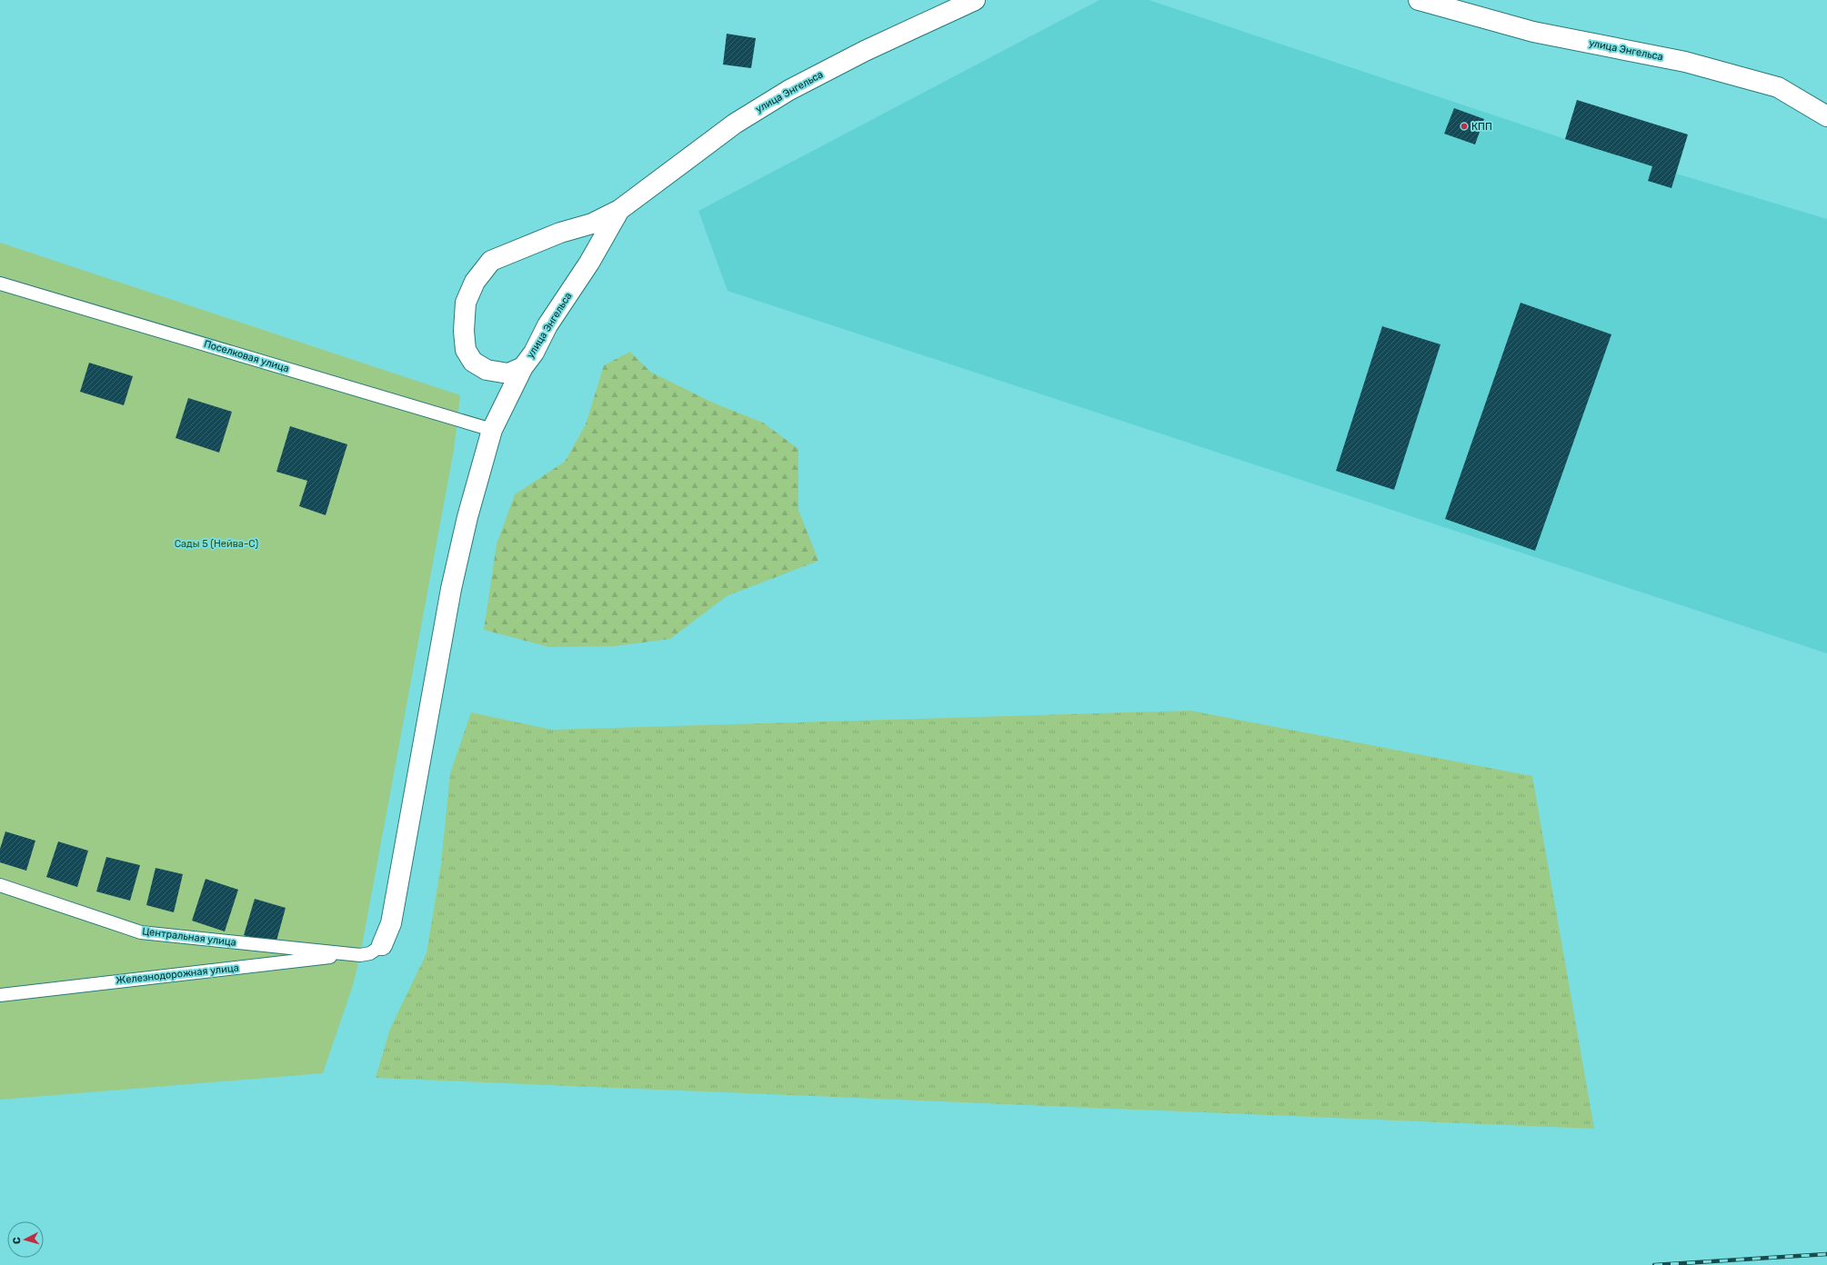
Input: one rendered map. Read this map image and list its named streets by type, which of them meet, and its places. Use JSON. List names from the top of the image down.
{
  "streets": {
    "street": ["улица Энгельса"],
    "lane": ["Поселковая улица", "Центральная улица", "Железнодорожная улица"]
  },
  "crossings": [
    ["Центральная улица", "Железнодорожная улица"]
  ],
  "parks": ["Сады 5 (Нейва-С)"],
  "places": ["КПП"],
  "north": "left"
}
